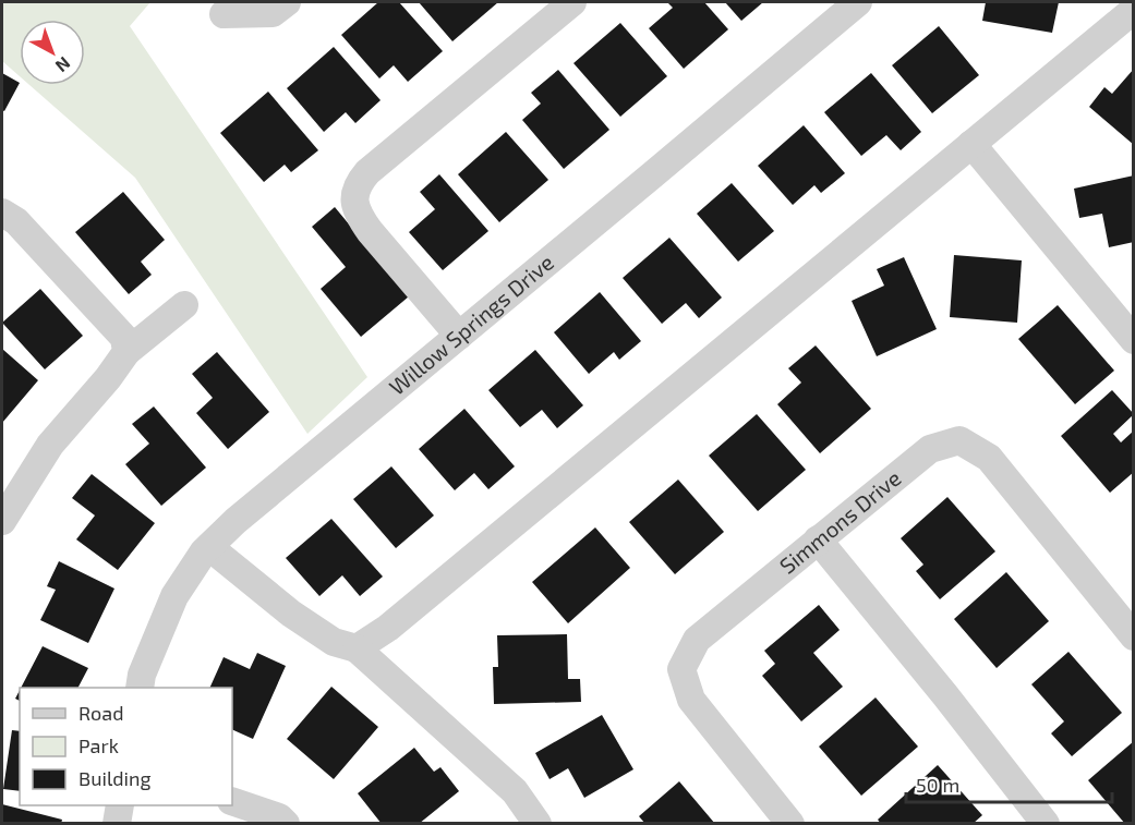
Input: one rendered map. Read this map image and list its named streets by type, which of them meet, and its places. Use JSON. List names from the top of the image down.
{
  "streets": {
    "street": ["Willow Springs Drive", "Simmons Drive"]
  },
  "legend": ["Road", "Park", "Building"],
  "scale_bar": "50 m",
  "north": "bottom right"
}
